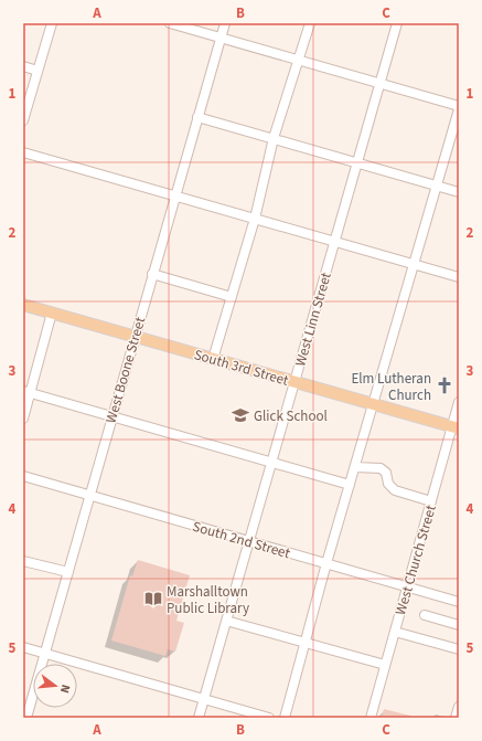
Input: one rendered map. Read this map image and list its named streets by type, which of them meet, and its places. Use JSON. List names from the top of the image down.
{
  "streets": {
    "main road": ["South 3rd Street"],
    "street": [
      "West Linn Street",
      "West Boone Street",
      "South 2nd Street",
      "West Church Street"
    ]
  },
  "crossings": [
    ["West Linn Street", "South 3rd Street"],
    ["West Linn Street", "South 2nd Street"],
    ["South 3rd Street", "West Boone Street"],
    ["South 3rd Street", "West Church Street"],
    ["West Boone Street", "South 2nd Street"],
    ["South 2nd Street", "West Church Street"]
  ],
  "places": {
    "church": ["Elm Lutheran Church"],
    "school or university": ["Glick School"],
    "library": ["Marshalltown Public Library"]
  },
  "north": "right",
  "grid": {
    "columns": ["A", "B", "C"],
    "rows": [
      "1",
      "2",
      "3",
      "4",
      "5"
    ]
  }
}
